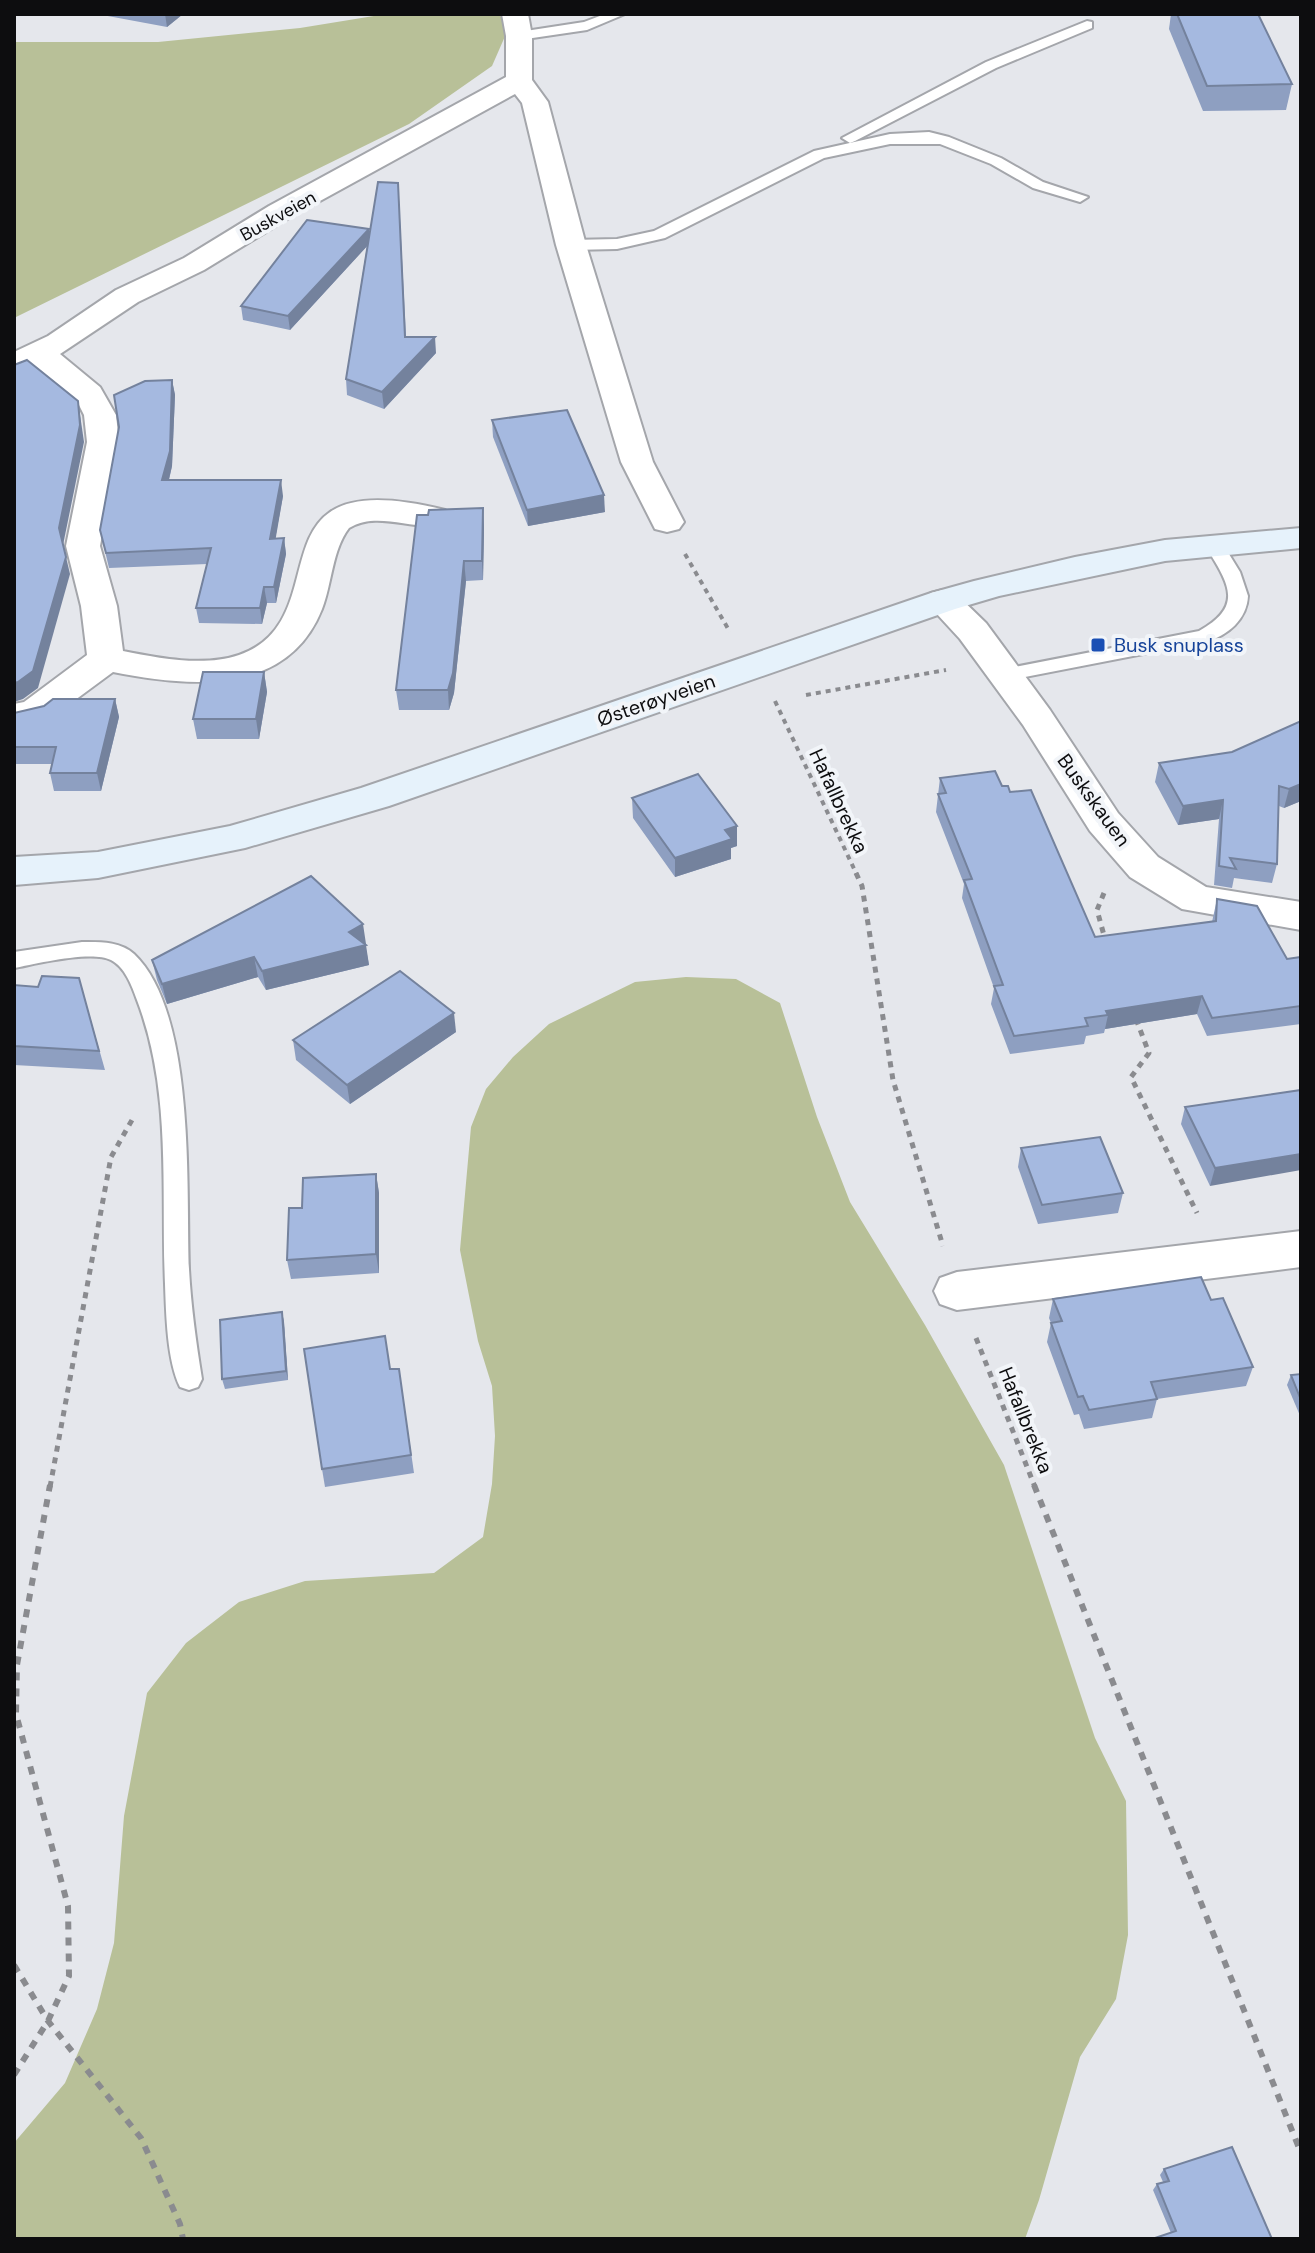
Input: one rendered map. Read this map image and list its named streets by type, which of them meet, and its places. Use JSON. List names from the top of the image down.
{
  "streets": {
    "main road": ["Østerøyveien"],
    "street": ["Buskveien", "Buskskauen"],
    "path": ["Hafallbrekka"]
  },
  "crossings": [
    ["Østerøyveien", "Buskskauen"]
  ],
  "places": {
    "transit": ["Busk snuplass"]
  }
}
